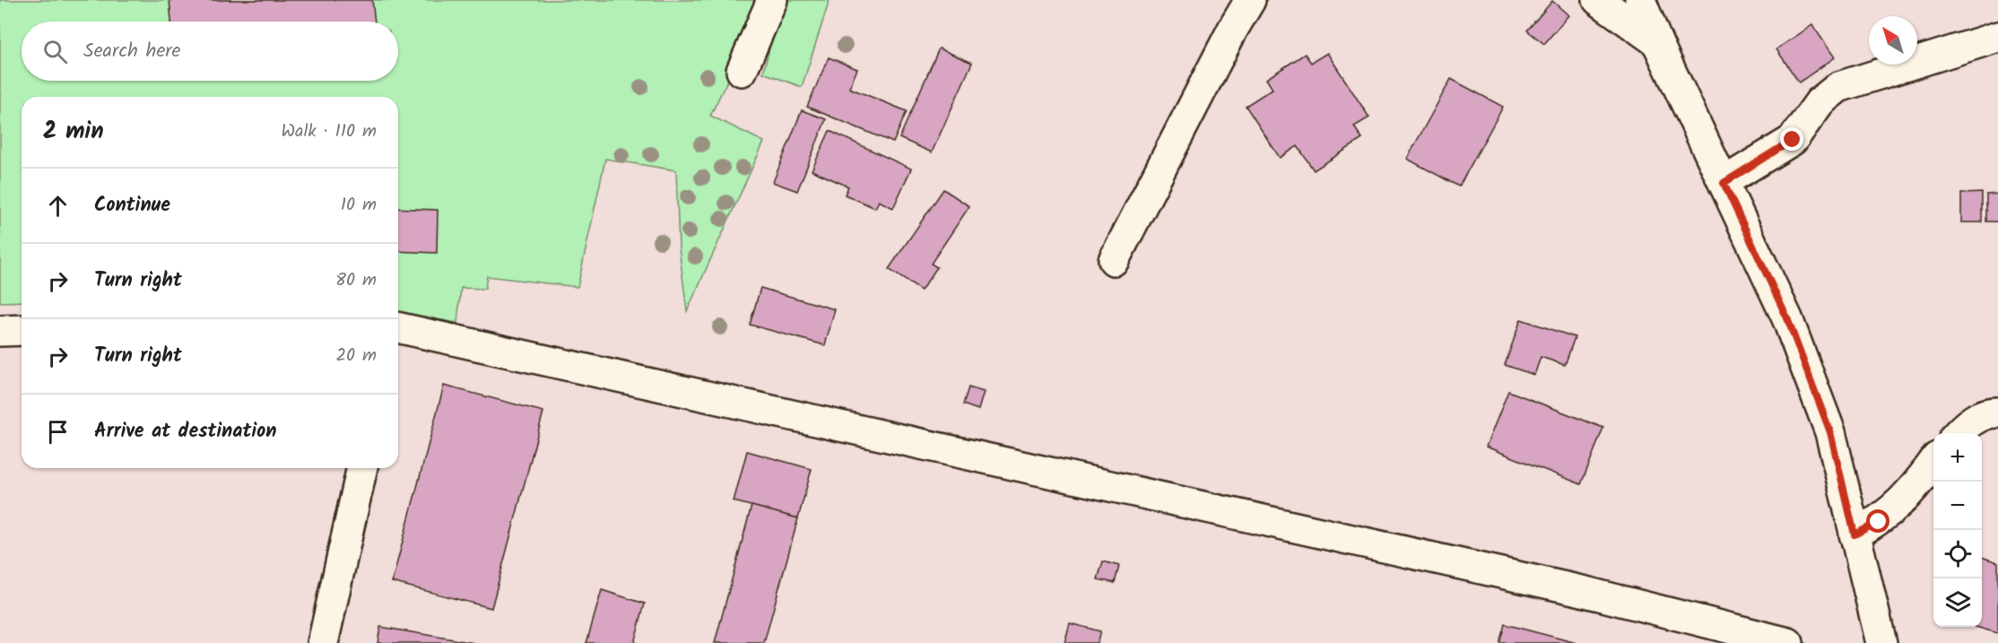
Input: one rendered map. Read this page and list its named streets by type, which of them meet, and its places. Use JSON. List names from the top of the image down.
{
  "north": "top left",
  "page": {
    "search": "Search here",
    "heading": ["2 min", "Walk · 110 m"],
    "list": [
      ["Continue", "10 m"],
      ["Turn right", "80 m"],
      ["Turn right", "20 m"],
      "Arrive at destination"
    ],
    "map_buttons": ["+", "−"]
  }
}
